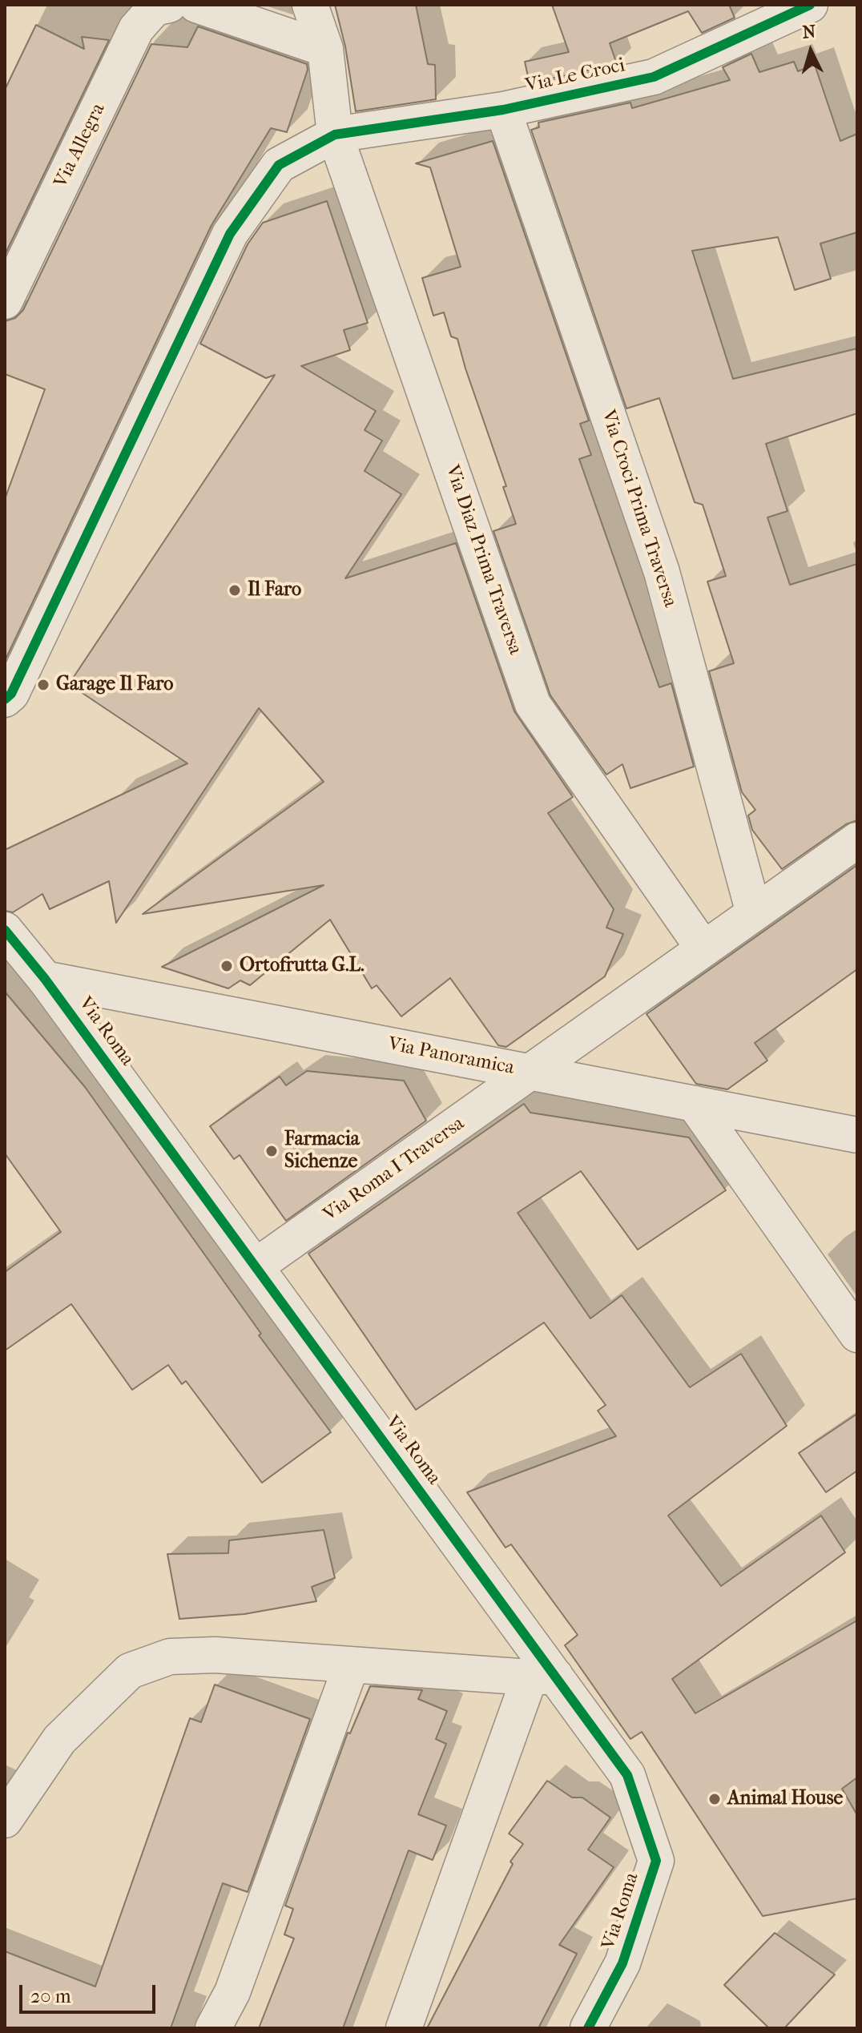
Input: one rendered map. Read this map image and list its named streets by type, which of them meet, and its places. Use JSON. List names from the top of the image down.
{
  "streets": {
    "street": [
      "Via Le Croci",
      "Via Allegra",
      "Via Croci Prima Traversa",
      "Via Diaz Prima Traversa",
      "Via Roma",
      "Via Panoramica",
      "Via Roma I Traversa"
    ]
  },
  "crossings": [
    ["Via Le Croci", "Via Croci Prima Traversa"],
    ["Via Le Croci", "Via Diaz Prima Traversa"],
    ["Via Croci Prima Traversa", "Via Roma I Traversa"],
    ["Via Diaz Prima Traversa", "Via Roma I Traversa"],
    ["Via Roma", "Via Panoramica"],
    ["Via Roma", "Via Roma I Traversa"],
    ["Via Panoramica", "Via Roma I Traversa"]
  ],
  "places": [
    "Il Faro",
    "Garage Il Faro",
    "Ortofrutta G.L.",
    "Farmacia Sichenze",
    "Animal House"
  ],
  "scale_bar": "20 m",
  "north": "top"
}
